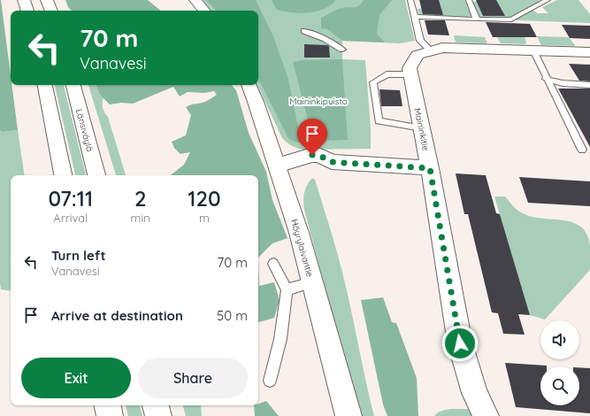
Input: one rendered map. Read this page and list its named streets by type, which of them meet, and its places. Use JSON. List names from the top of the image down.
{
  "streets": {
    "main road": ["Maininkitie", "Länsiväylä", "Höyrylaivantie"]
  },
  "parks": ["Maininkipuisto"],
  "page": {
    "turn": ["70 m", "Vanavesi"],
    "eta": [
      "07:11",
      "Arrival",
      "2",
      "min",
      "120",
      "m"
    ],
    "list": [
      {
        "name": "Turn left",
        "note": "Vanavesi",
        "value": "70 m"
      },
      {
        "name": "Arrive at destination",
        "value": "50 m"
      }
    ],
    "buttons": ["Exit", "Share"]
  }
}
